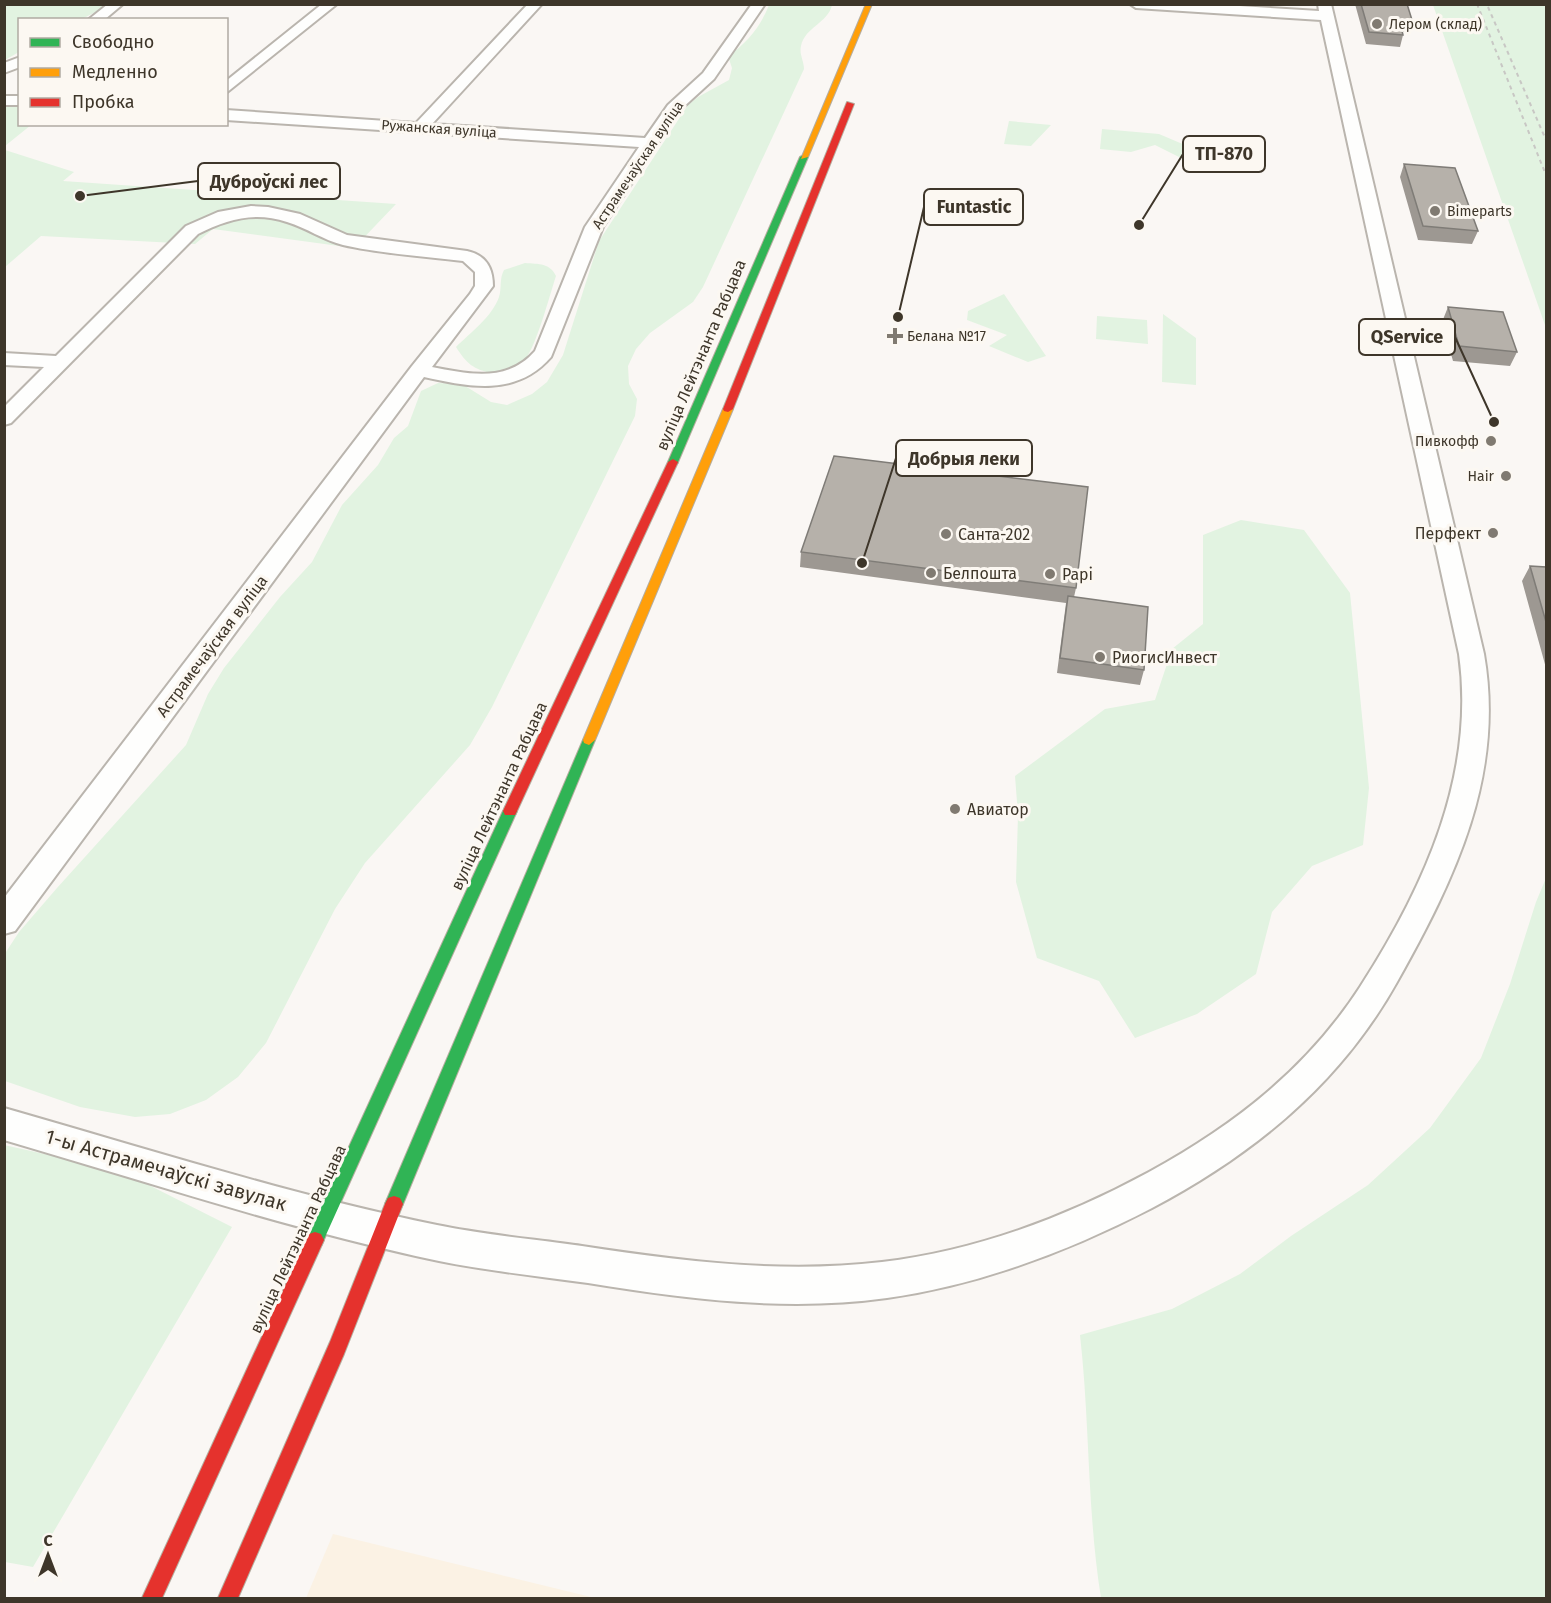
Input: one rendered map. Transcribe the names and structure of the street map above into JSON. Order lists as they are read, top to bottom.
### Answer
{
  "streets": {
    "highway": ["вуліца Лейтэнанта Рабцава"],
    "street": ["Ружанская вуліца", "Астрамечаўская вуліца", "1-ы Астрамечаўскі завулак"]
  },
  "crossings": [
    ["Ружанская вуліца", "Астрамечаўская вуліца"],
    ["вуліца Лейтэнанта Рабцава", "1-ы Астрамечаўскі завулак"]
  ],
  "places": {
    "other": [
      "Лером (склад)",
      "Дуброўскі лес",
      "Bimeparts",
      "ТП-870",
      "Funtastic",
      "QService",
      "Пивкофф",
      "Hair",
      "Перфект",
      "Санта-202",
      "Добрыя леки",
      "Белпошта",
      "Papi",
      "РиогисИнвест",
      "Авиатор"
    ],
    "health": ["Белана №17"]
  },
  "legend": ["Свободно", "Медленно", "Пробка"],
  "north": "top"
}
